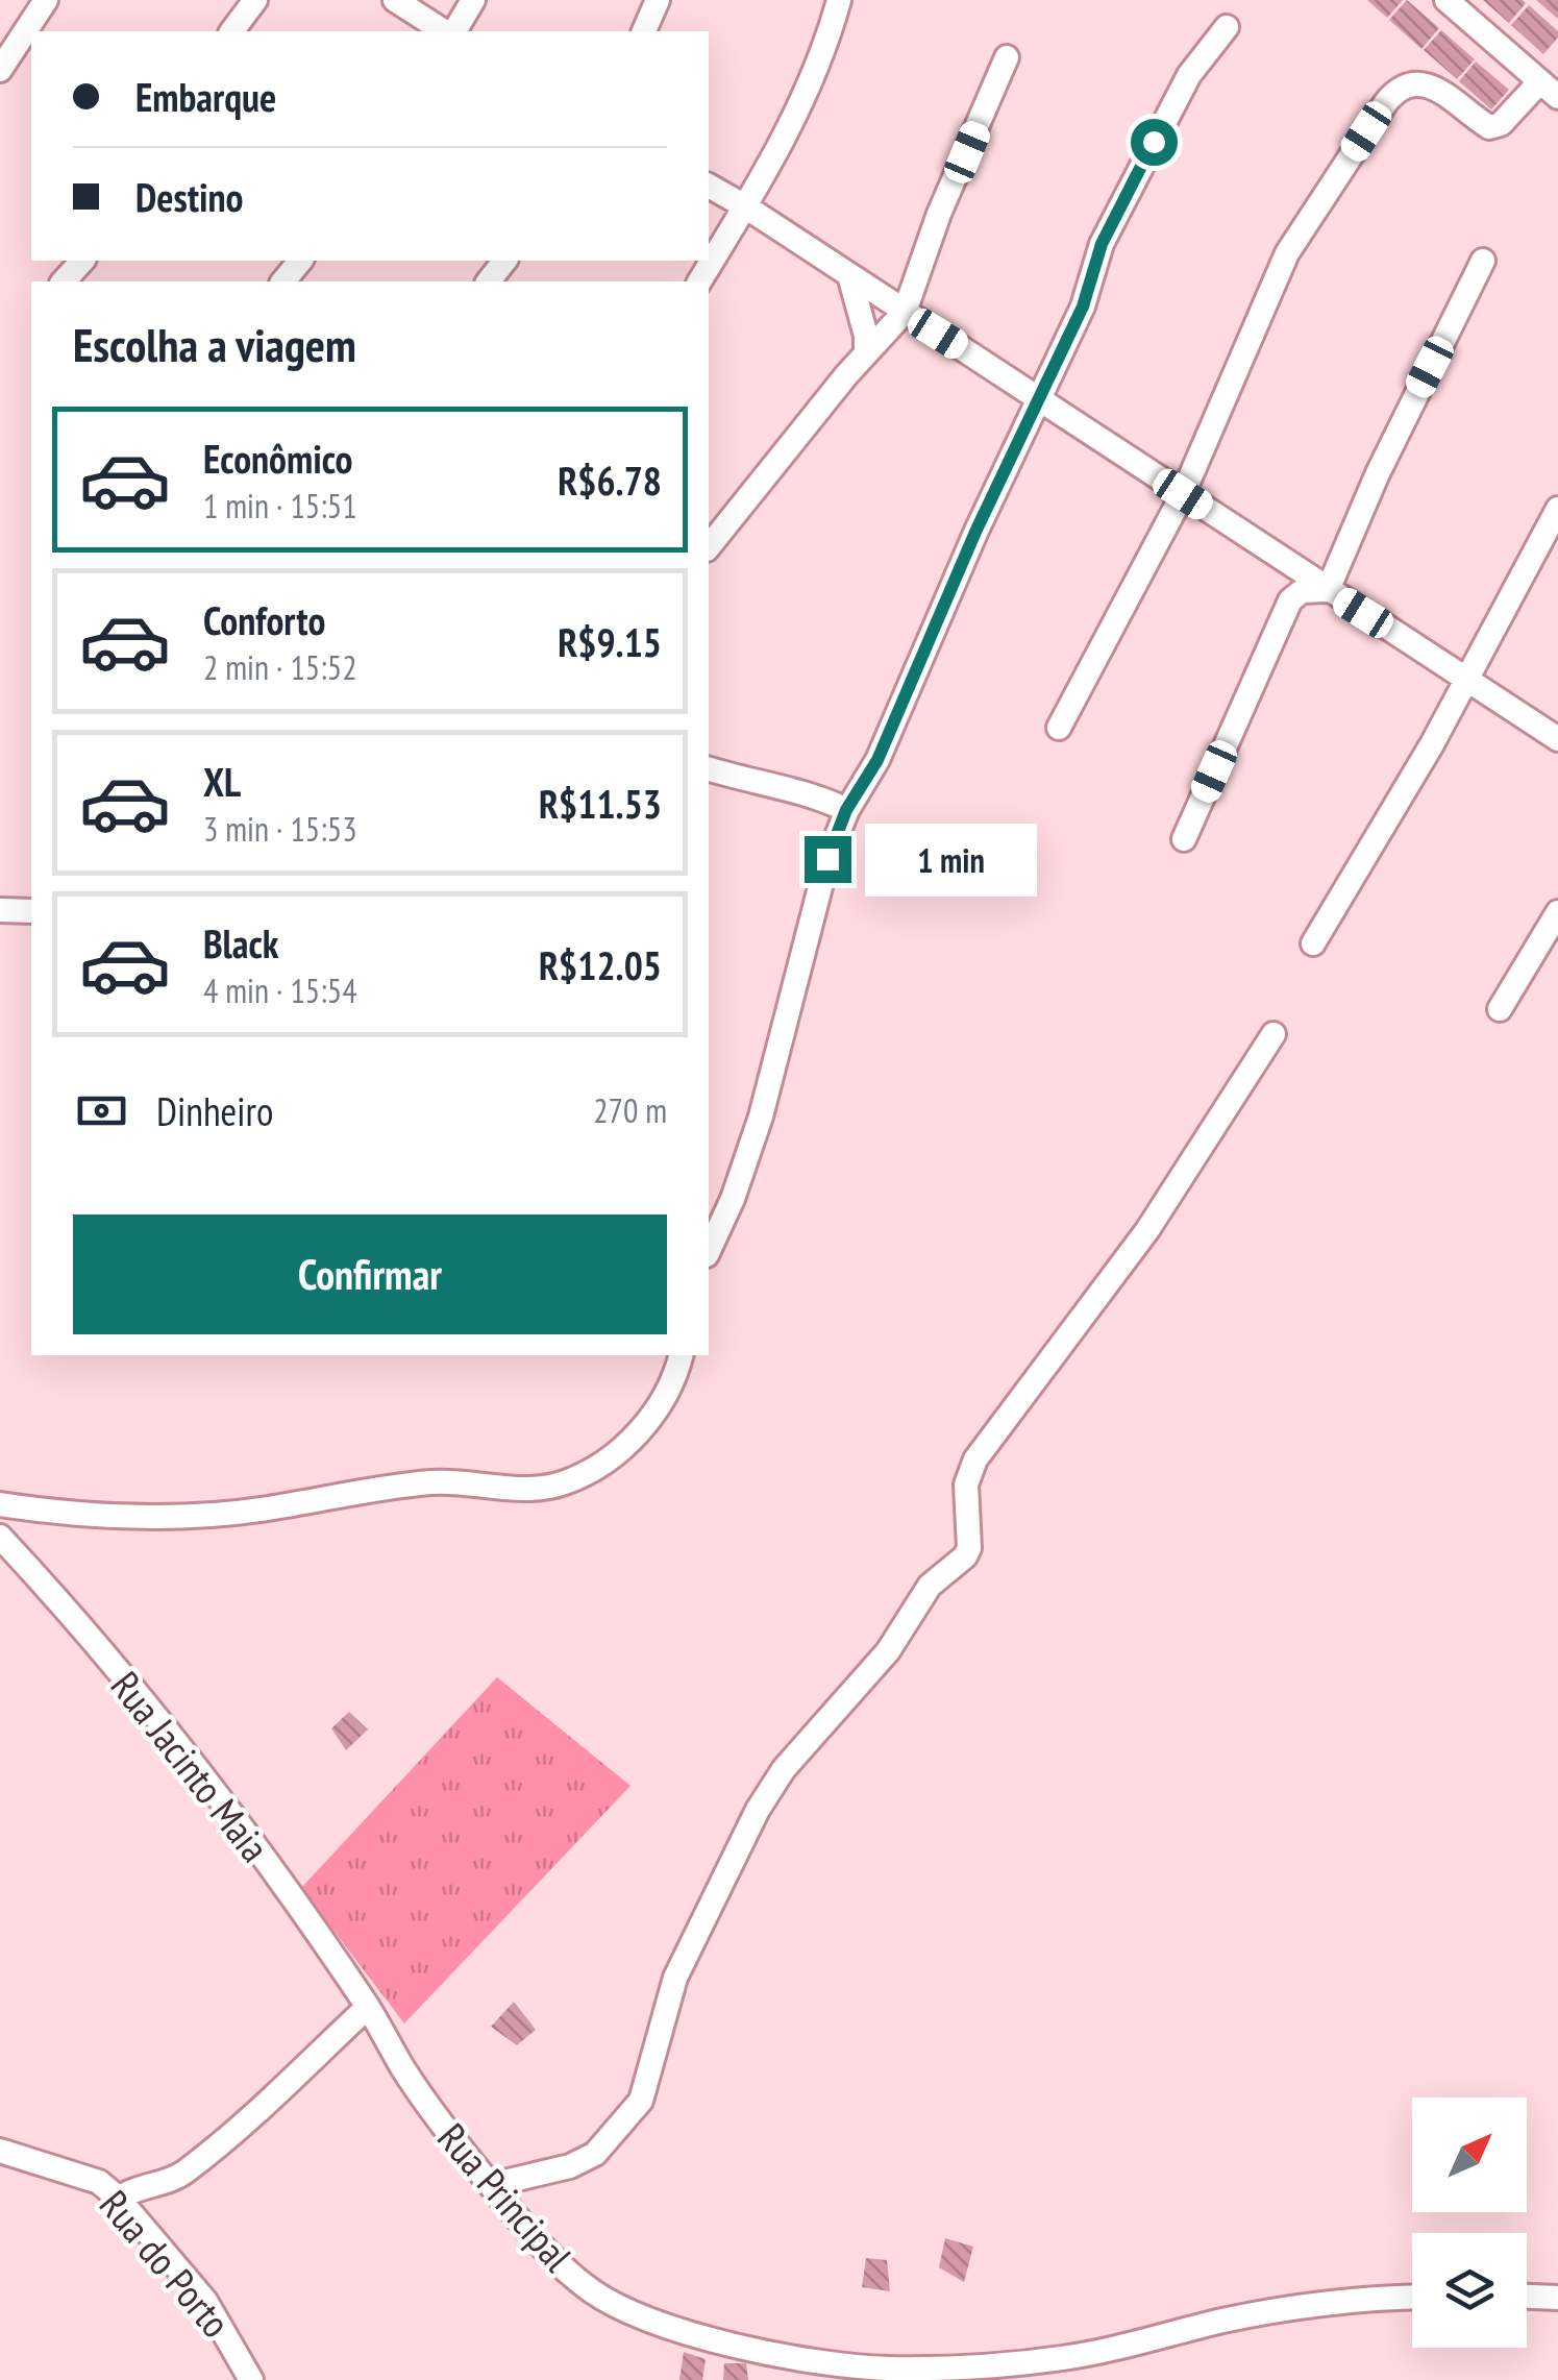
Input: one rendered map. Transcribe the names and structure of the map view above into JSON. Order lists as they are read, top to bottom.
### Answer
{
  "streets": {
    "street": ["Rua Jacinto Maia", "Rua Principal", "Rua do Porto"]
  },
  "crossings": [
    ["Rua Jacinto Maia", "Rua Principal"]
  ],
  "north": "top right",
  "page": {
    "banner": ["Embarque", "Destino"],
    "heading": "Escolha a viagem",
    "list": [
      {
        "name": "Econômico",
        "note": "1 min · 15:51",
        "value": "R$6.78"
      },
      {
        "name": "Conforto",
        "note": "2 min · 15:52",
        "value": "R$9.15"
      },
      {
        "name": "XL",
        "note": "3 min · 15:53",
        "value": "R$11.53"
      },
      {
        "name": "Black",
        "note": "4 min · 15:54",
        "value": "R$12.05"
      }
    ],
    "bubble": "1 min",
    "pay": ["Dinheiro", "270 m"],
    "buttons": "Confirmar"
  }
}
